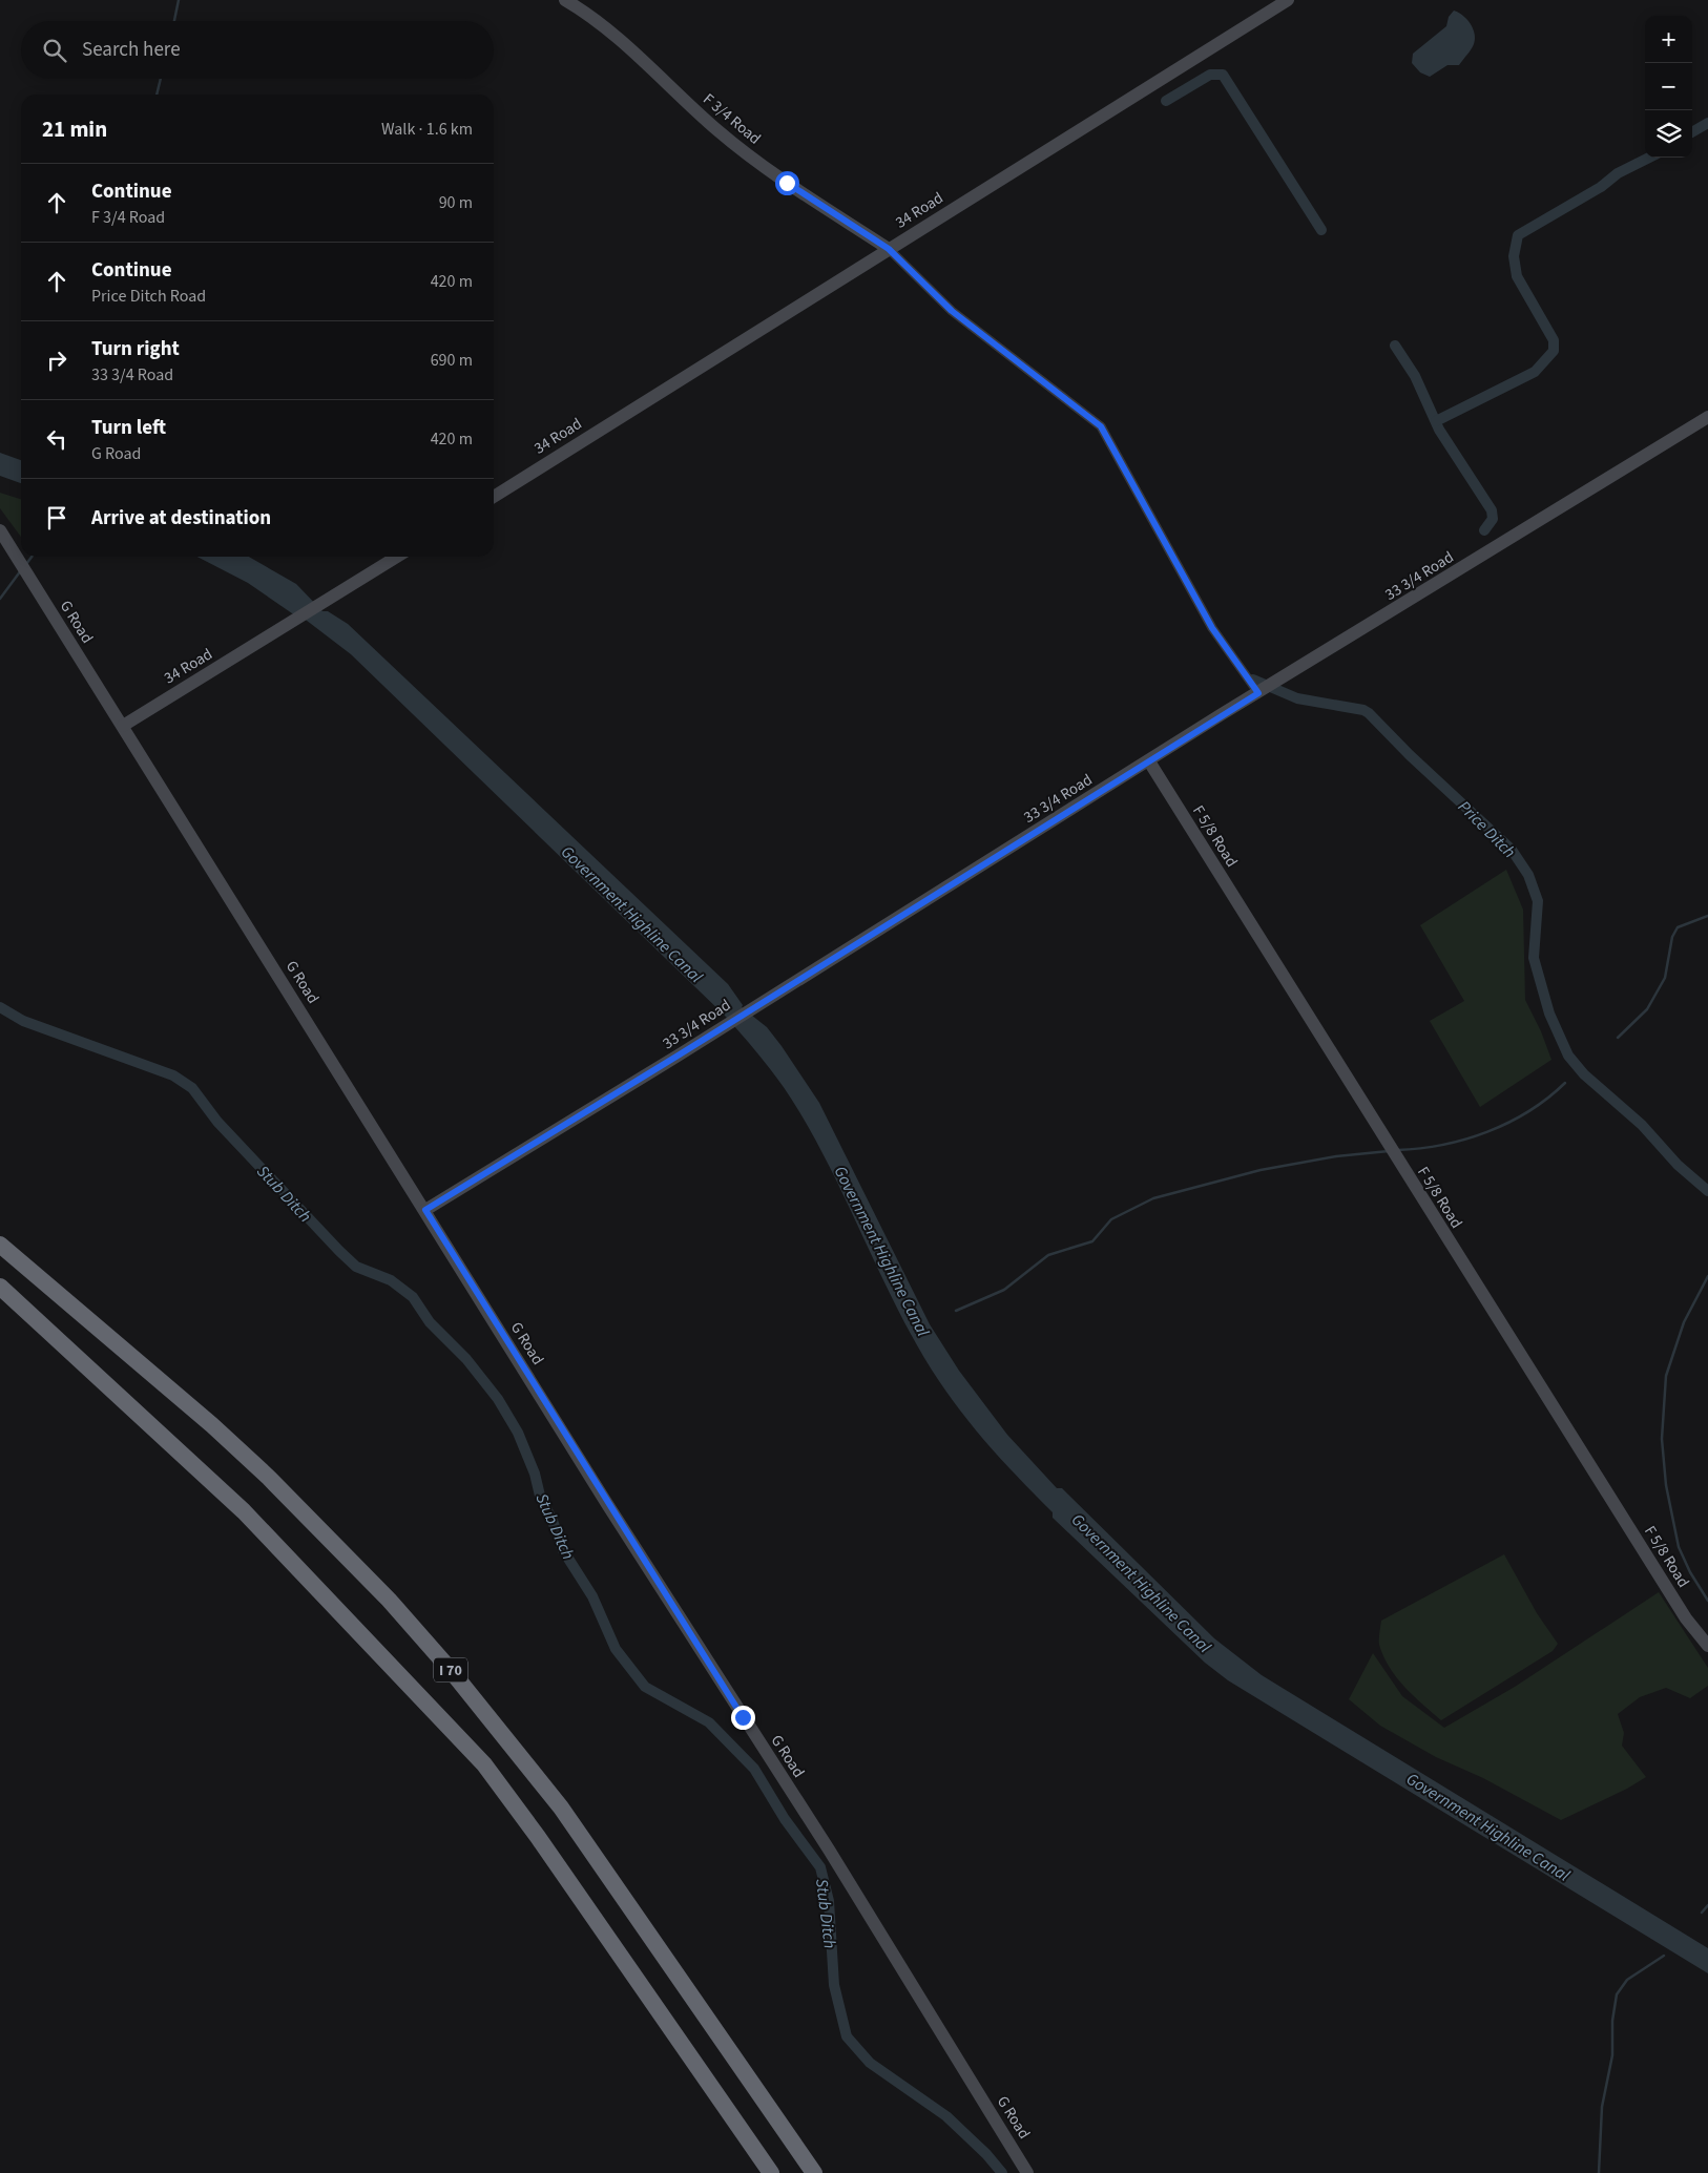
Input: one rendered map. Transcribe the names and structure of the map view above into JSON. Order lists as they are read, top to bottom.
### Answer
{
  "streets": {
    "highway": ["I 70"],
    "street": [
      "F 3/4 Road",
      "34 Road",
      "33 3/4 Road",
      "G Road",
      "F 5/8 Road"
    ]
  },
  "crossings": [
    ["F 3/4 Road", "34 Road"],
    ["34 Road", "G Road"],
    ["33 3/4 Road", "G Road"],
    ["33 3/4 Road", "F 5/8 Road"]
  ],
  "water": ["Price Ditch", "Government Highline Canal", "Stub Ditch"],
  "page": {
    "map_buttons": ["+", "−"],
    "search": "Search here",
    "heading": ["21 min", "Walk · 1.6 km"],
    "list": [
      ["Continue", "F 3/4 Road", "90 m"],
      ["Continue", "Price Ditch Road", "420 m"],
      ["Turn right", "33 3/4 Road", "690 m"],
      ["Turn left", "G Road", "420 m"],
      "Arrive at destination"
    ]
  }
}
